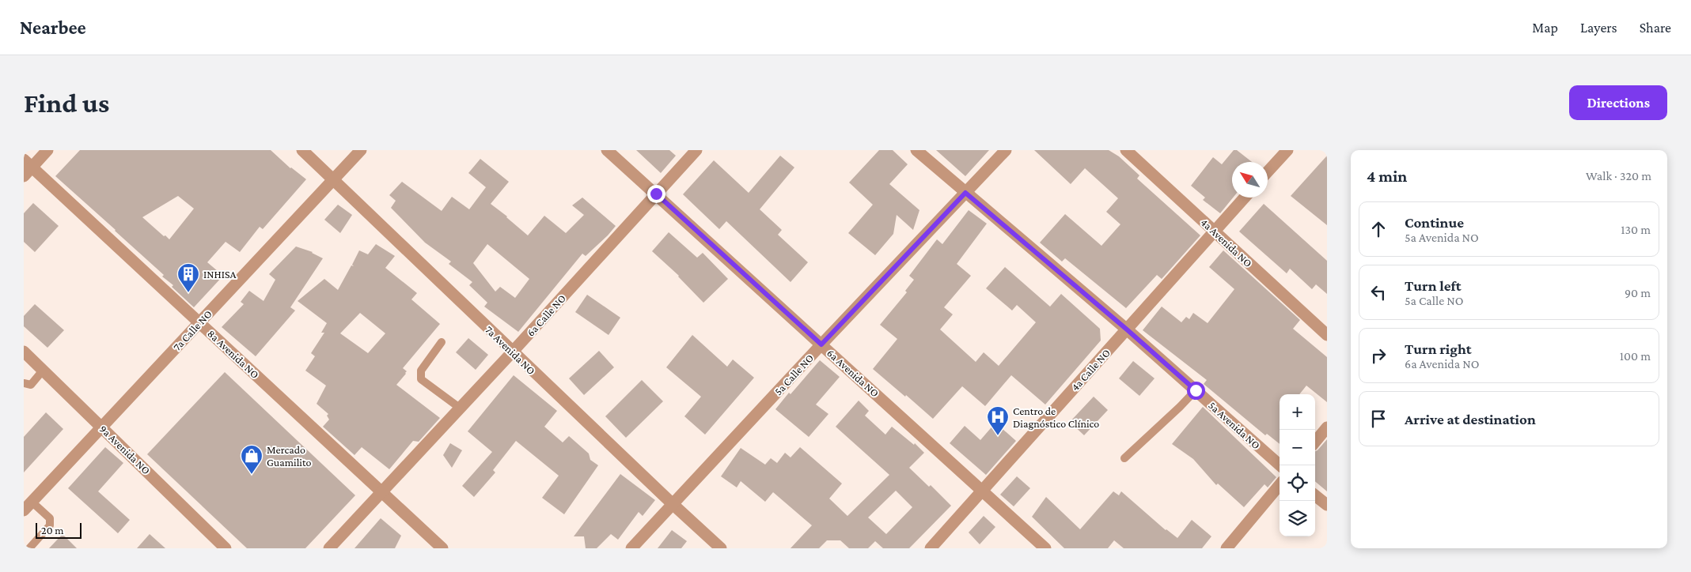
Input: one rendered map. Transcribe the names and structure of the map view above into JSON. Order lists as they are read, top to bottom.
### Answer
{
  "streets": {
    "street": [
      "4a Avenida NO",
      "6a Calle NO",
      "7a Calle NO",
      "7a Avenida NO",
      "8a Avenida NO",
      "4a Calle NO",
      "6a Avenida NO",
      "5a Calle NO",
      "5a Avenida NO",
      "9a Avenida NO"
    ]
  },
  "crossings": [
    ["4a Avenida NO", "4a Calle NO"],
    ["6a Calle NO", "7a Avenida NO"],
    ["6a Calle NO", "8a Avenida NO"],
    ["6a Calle NO", "6a Avenida NO"],
    ["7a Calle NO", "7a Avenida NO"],
    ["7a Calle NO", "8a Avenida NO"],
    ["7a Calle NO", "9a Avenida NO"],
    ["7a Avenida NO", "5a Calle NO"],
    ["4a Calle NO", "6a Avenida NO"],
    ["4a Calle NO", "5a Avenida NO"],
    ["6a Avenida NO", "5a Calle NO"],
    ["5a Calle NO", "5a Avenida NO"]
  ],
  "places": {
    "building": ["INHISA"],
    "hospital": ["Centro de Diagnóstico Clínico"],
    "shop": ["Mercado Guamilito"]
  },
  "scale_bar": "20 m",
  "north": "top left",
  "page": {
    "header": "Nearbee",
    "nav": ["Map", "Layers", "Share"],
    "buttons": "Directions",
    "title": "Find us",
    "heading": ["4 min", "Walk · 320 m"],
    "list": [
      ["Continue", "5a Avenida NO", "130 m"],
      ["Turn left", "5a Calle NO", "90 m"],
      ["Turn right", "6a Avenida NO", "100 m"],
      "Arrive at destination"
    ],
    "map_buttons": ["+", "−"],
    "scale": "20 m"
  }
}
